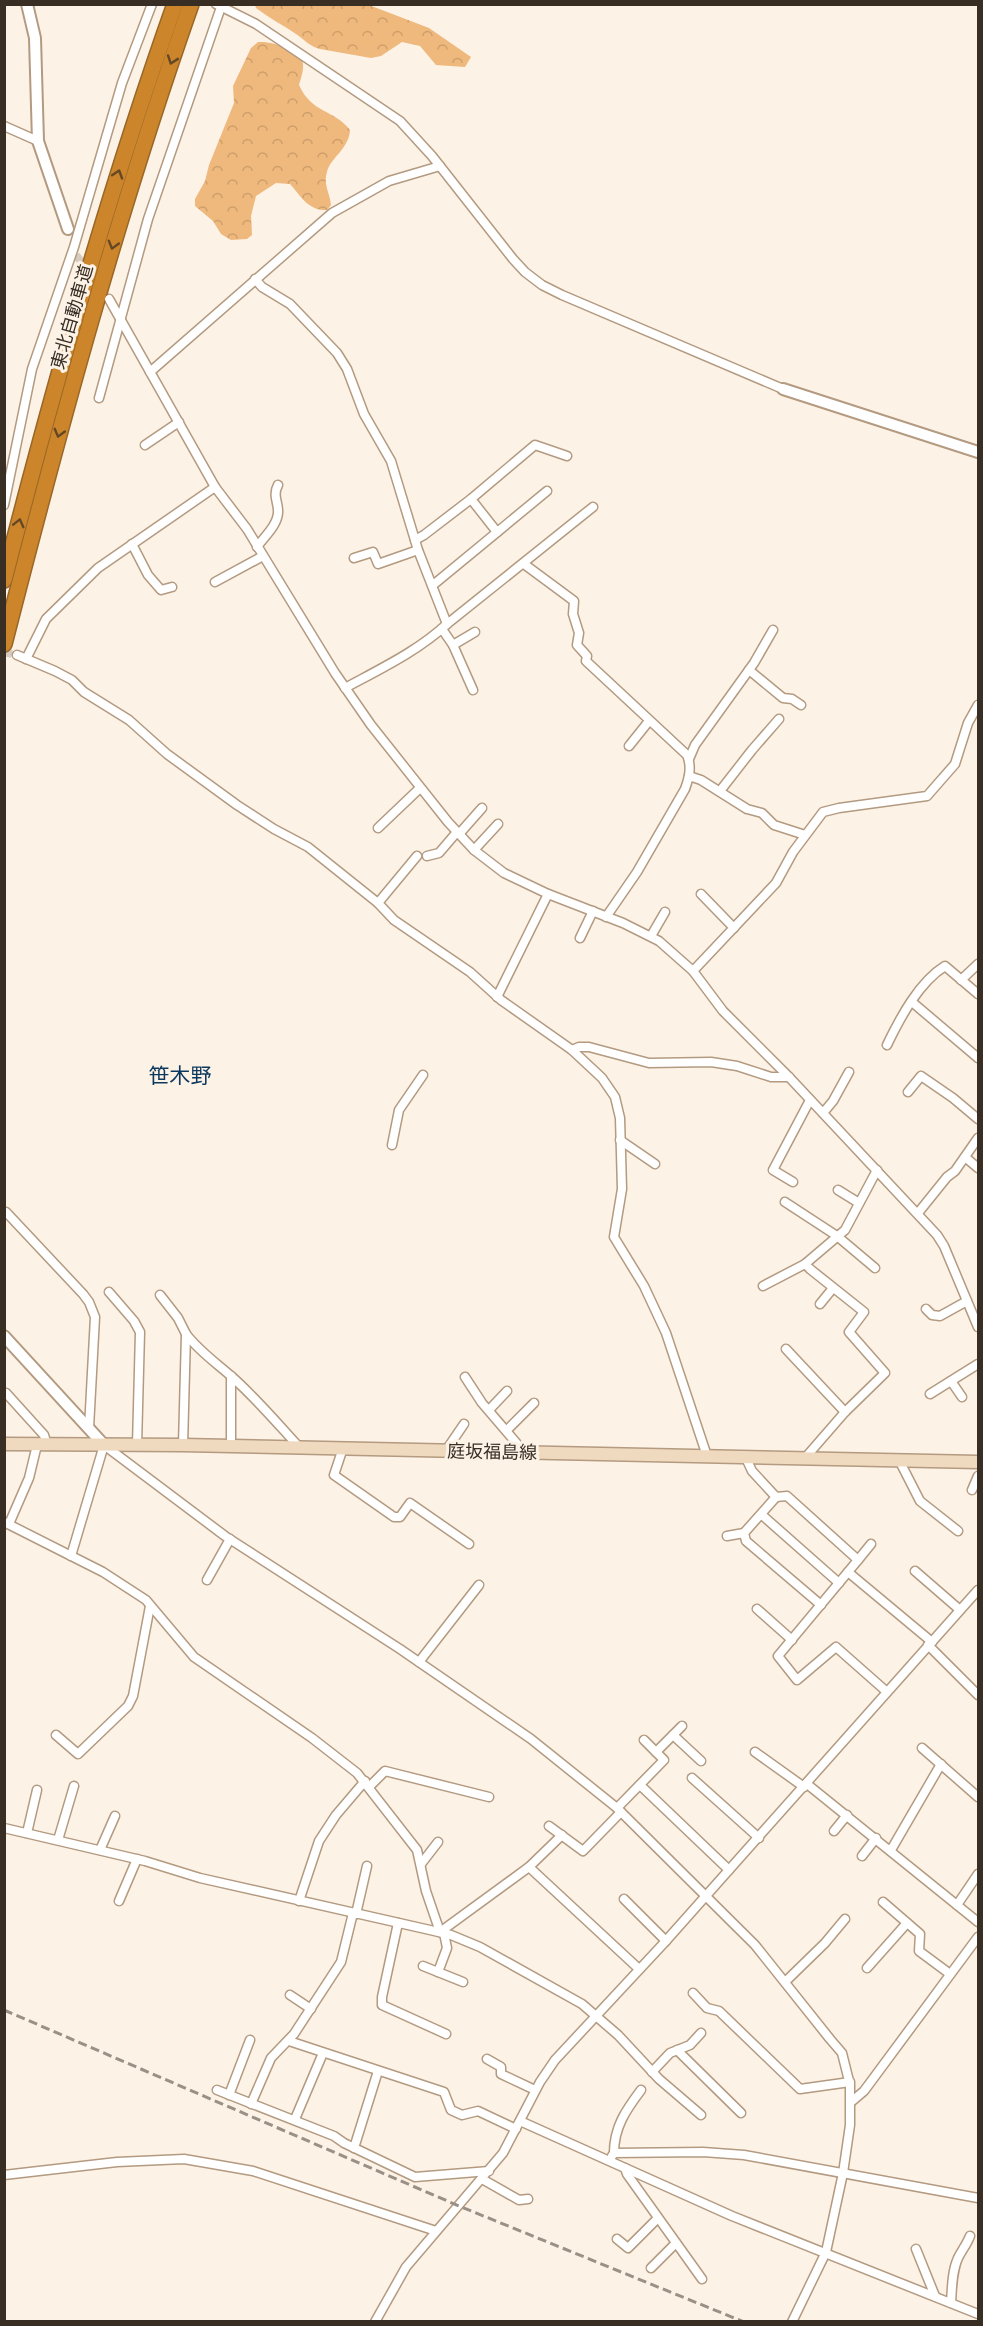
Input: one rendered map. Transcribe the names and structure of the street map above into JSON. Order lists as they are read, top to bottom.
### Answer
{
  "streets": {
    "highway": ["東北自動車道"],
    "main road": ["庭坂福島線"]
  },
  "districts": ["笹木野"]
}
